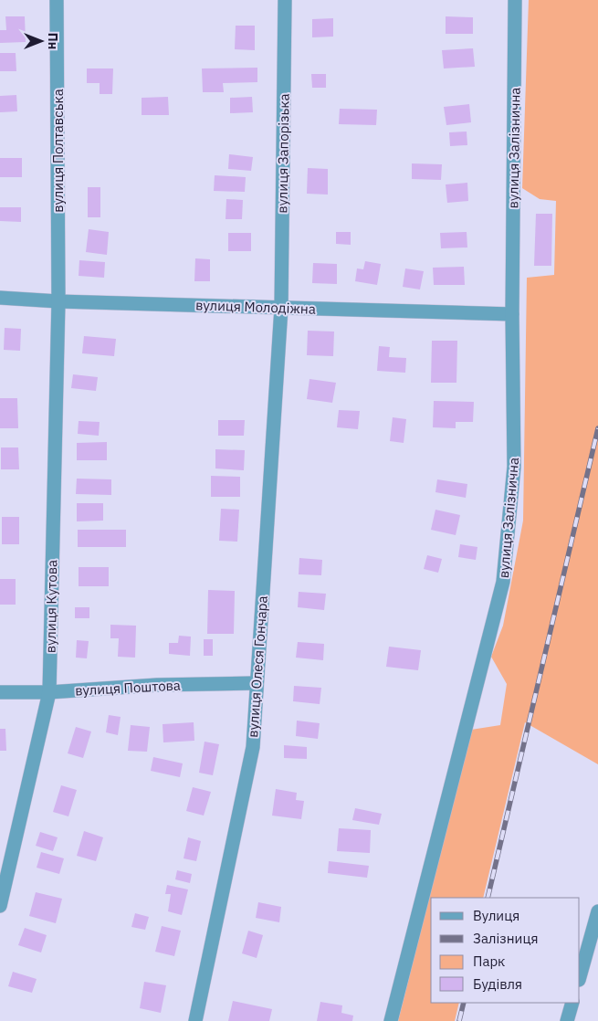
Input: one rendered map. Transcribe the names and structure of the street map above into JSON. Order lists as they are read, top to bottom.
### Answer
{
  "streets": {
    "street": [
      "вулиця Залізнична",
      "вулиця Полтавська",
      "вулиця Запорізька",
      "вулиця Молодіжна",
      "вулиця Кутова",
      "вулиця Олеся Гончара",
      "вулиця Поштова"
    ]
  },
  "crossings": [
    ["вулиця Залізнична", "вулиця Молодіжна"],
    ["вулиця Полтавська", "вулиця Молодіжна"],
    ["вулиця Полтавська", "вулиця Кутова"],
    ["вулиця Запорізька", "вулиця Молодіжна"],
    ["вулиця Запорізька", "вулиця Олеся Гончара"],
    ["вулиця Молодіжна", "вулиця Кутова"],
    ["вулиця Молодіжна", "вулиця Олеся Гончара"],
    ["вулиця Кутова", "вулиця Поштова"],
    ["вулиця Олеся Гончара", "вулиця Поштова"]
  ],
  "legend": [
    "Вулиця",
    "Залізниця",
    "Парк",
    "Будівля"
  ],
  "north": "right"
}
